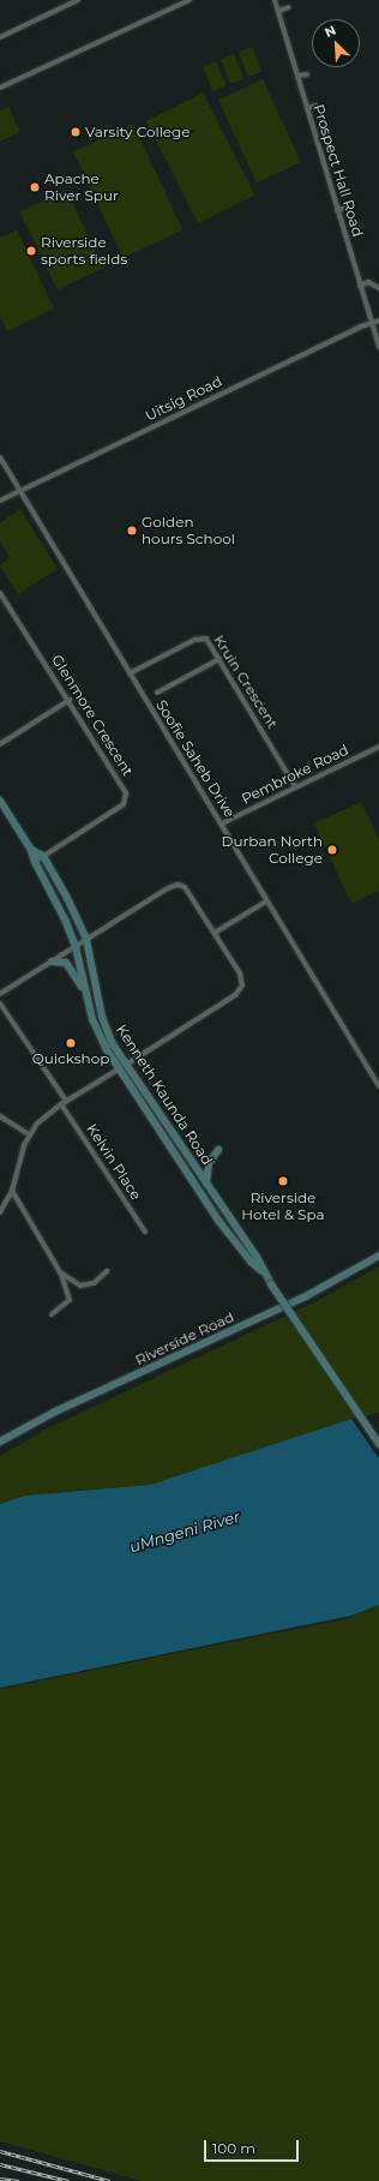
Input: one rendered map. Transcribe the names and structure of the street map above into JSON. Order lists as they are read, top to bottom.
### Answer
{
  "streets": {
    "main road": ["Kenneth Kaunda Road", "Riverside Road"],
    "street": [
      "Prospect Hall Road",
      "Uitsig Road",
      "Kruin Crescent",
      "Glenmore Crescent",
      "Soofie Saheb Drive",
      "Pembroke Road",
      "Kelvin Place"
    ]
  },
  "crossings": [
    ["Prospect Hall Road", "Uitsig Road"],
    ["Uitsig Road", "Soofie Saheb Drive"],
    ["Kruin Crescent", "Soofie Saheb Drive"],
    ["Kruin Crescent", "Pembroke Road"],
    ["Glenmore Crescent", "Kenneth Kaunda Road"],
    ["Soofie Saheb Drive", "Pembroke Road"]
  ],
  "water": ["uMngeni River"],
  "places": [
    "Varsity College",
    "Apache River Spur",
    "Riverside sports fields",
    "Golden hours School",
    "Durban North College",
    "Quickshop",
    "Riverside Hotel & Spa"
  ],
  "scale_bar": "100 m",
  "north": "top left"
}
